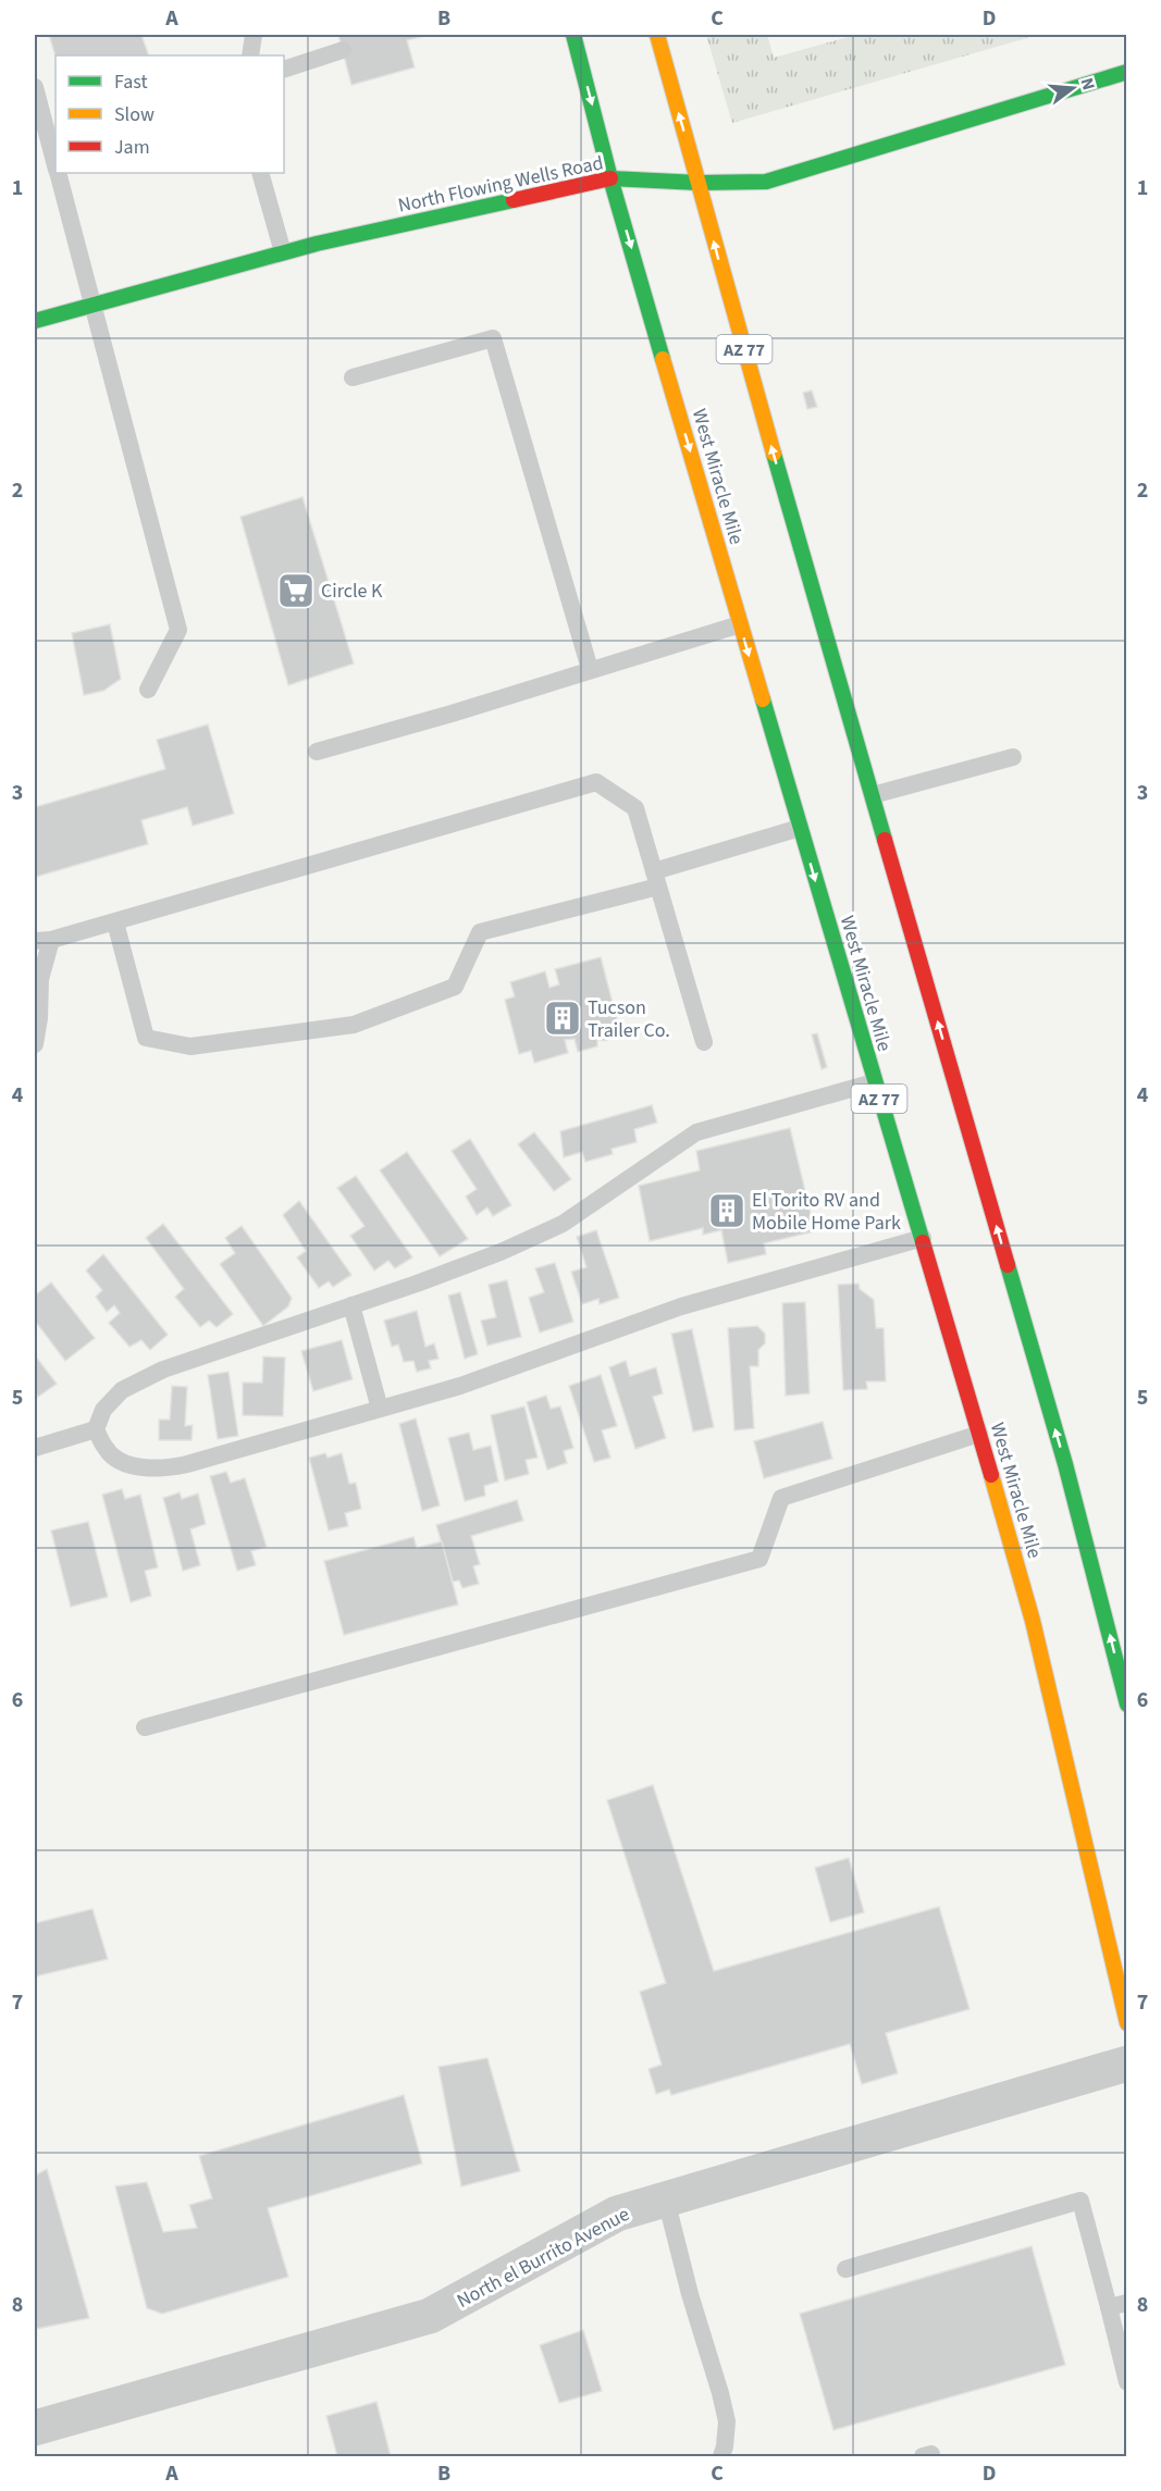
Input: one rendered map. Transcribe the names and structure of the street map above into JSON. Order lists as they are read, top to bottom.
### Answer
{
  "streets": {
    "main road": ["North Flowing Wells Road", "AZ 77", "West Miracle Mile"],
    "street": ["North el Burrito Avenue"]
  },
  "crossings": [
    ["North Flowing Wells Road", "AZ 77"],
    ["North Flowing Wells Road", "West Miracle Mile"]
  ],
  "places": {
    "supermarket": ["Circle K"],
    "building": ["Tucson Trailer Co.", "El Torito RV and Mobile Home Park"]
  },
  "legend": ["Fast", "Slow", "Jam"],
  "north": "right",
  "grid": {
    "columns": [
      "A",
      "B",
      "C",
      "D"
    ],
    "rows": [
      "1",
      "2",
      "3",
      "4",
      "5",
      "6",
      "7",
      "8"
    ]
  }
}
